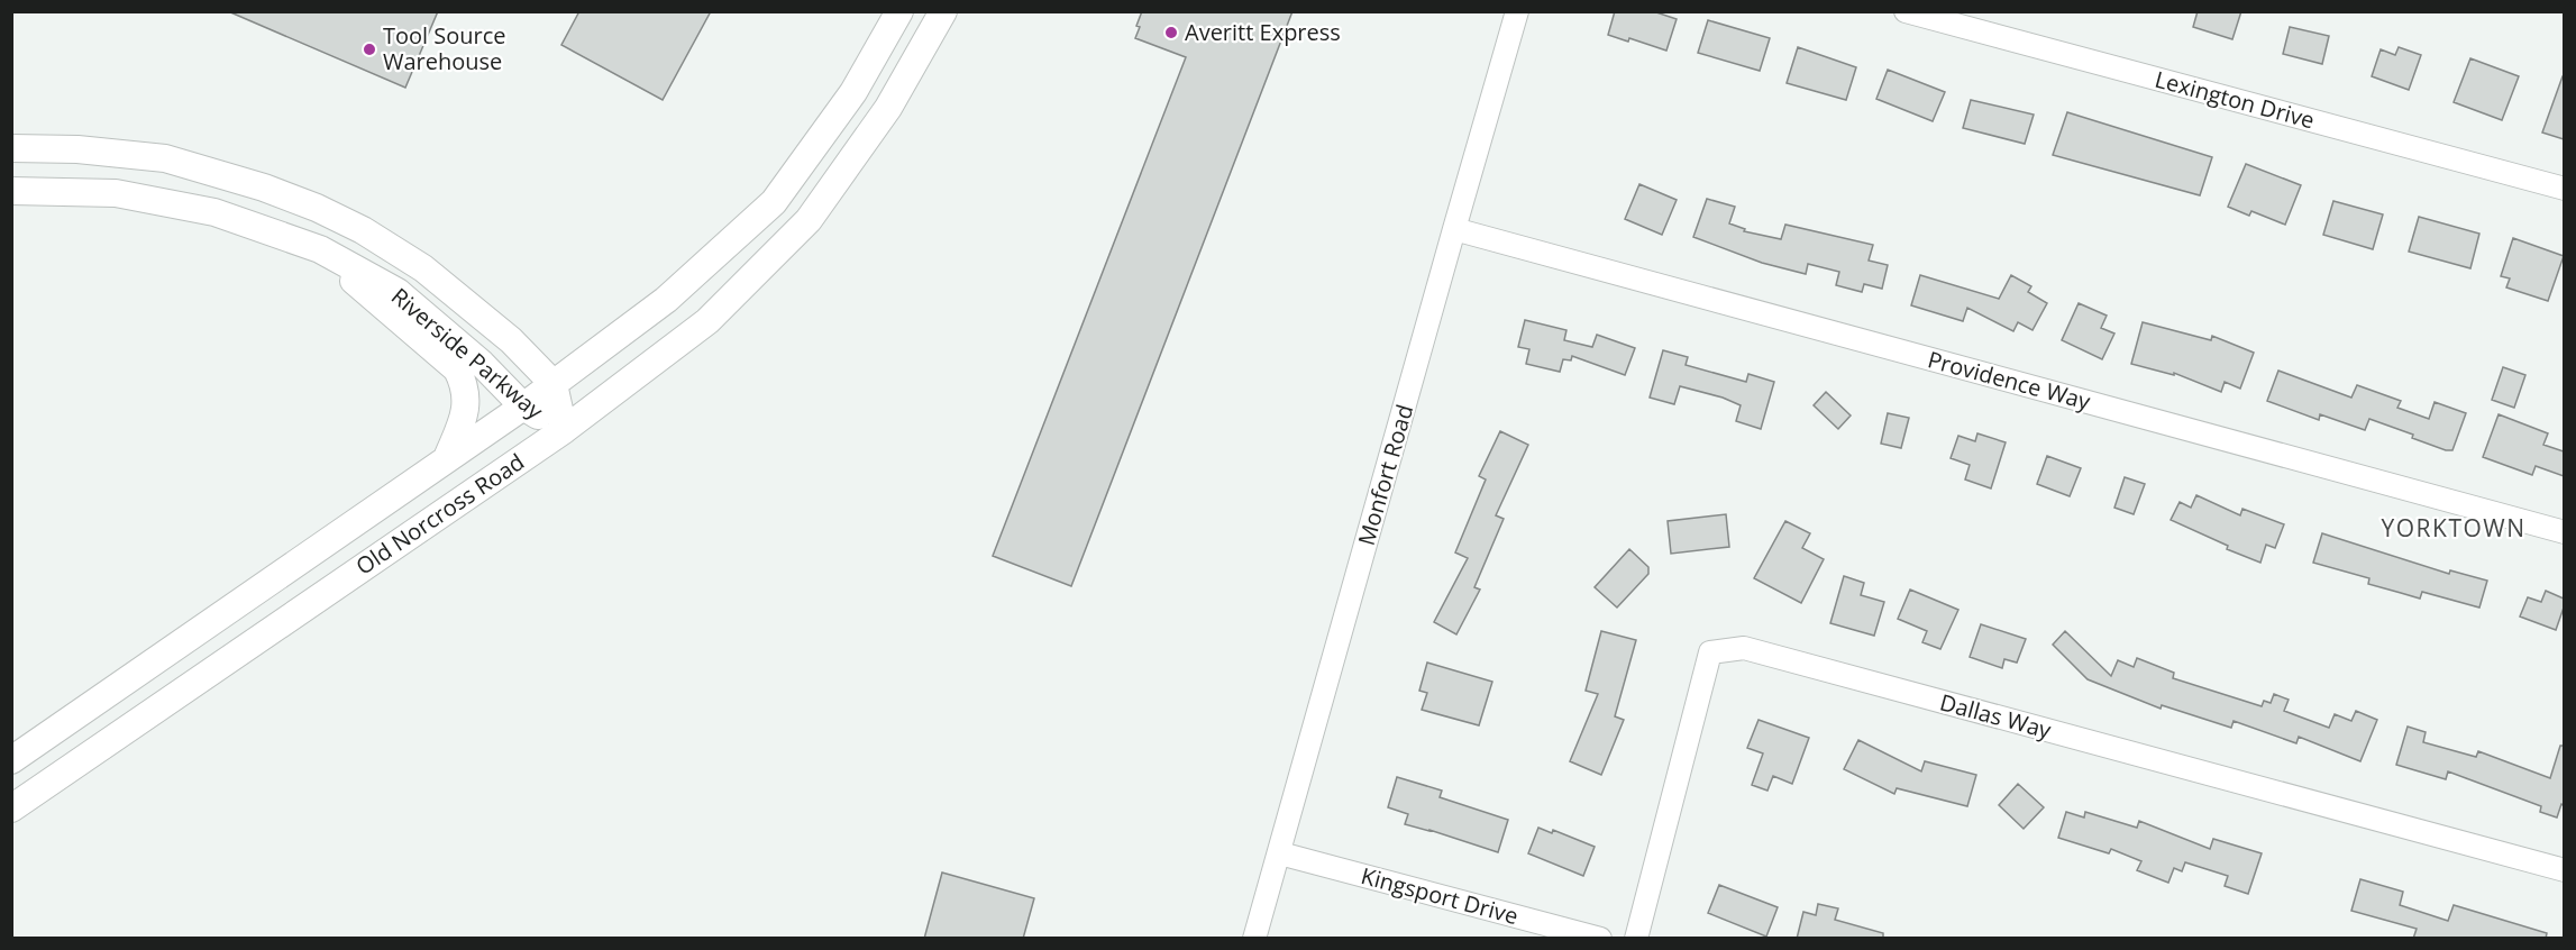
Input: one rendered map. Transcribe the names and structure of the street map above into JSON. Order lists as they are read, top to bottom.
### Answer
{
  "streets": {
    "main road": ["Riverside Parkway", "Old Norcross Road"],
    "street": [
      "Lexington Drive",
      "Providence Way",
      "Monfort Road",
      "Dallas Way",
      "Kingsport Drive"
    ]
  },
  "crossings": [
    ["Riverside Parkway", "Old Norcross Road"],
    ["Providence Way", "Monfort Road"],
    ["Monfort Road", "Kingsport Drive"]
  ],
  "districts": ["YORKTOWN"],
  "places": ["Averitt Express", "Tool Source Warehouse"]
}
